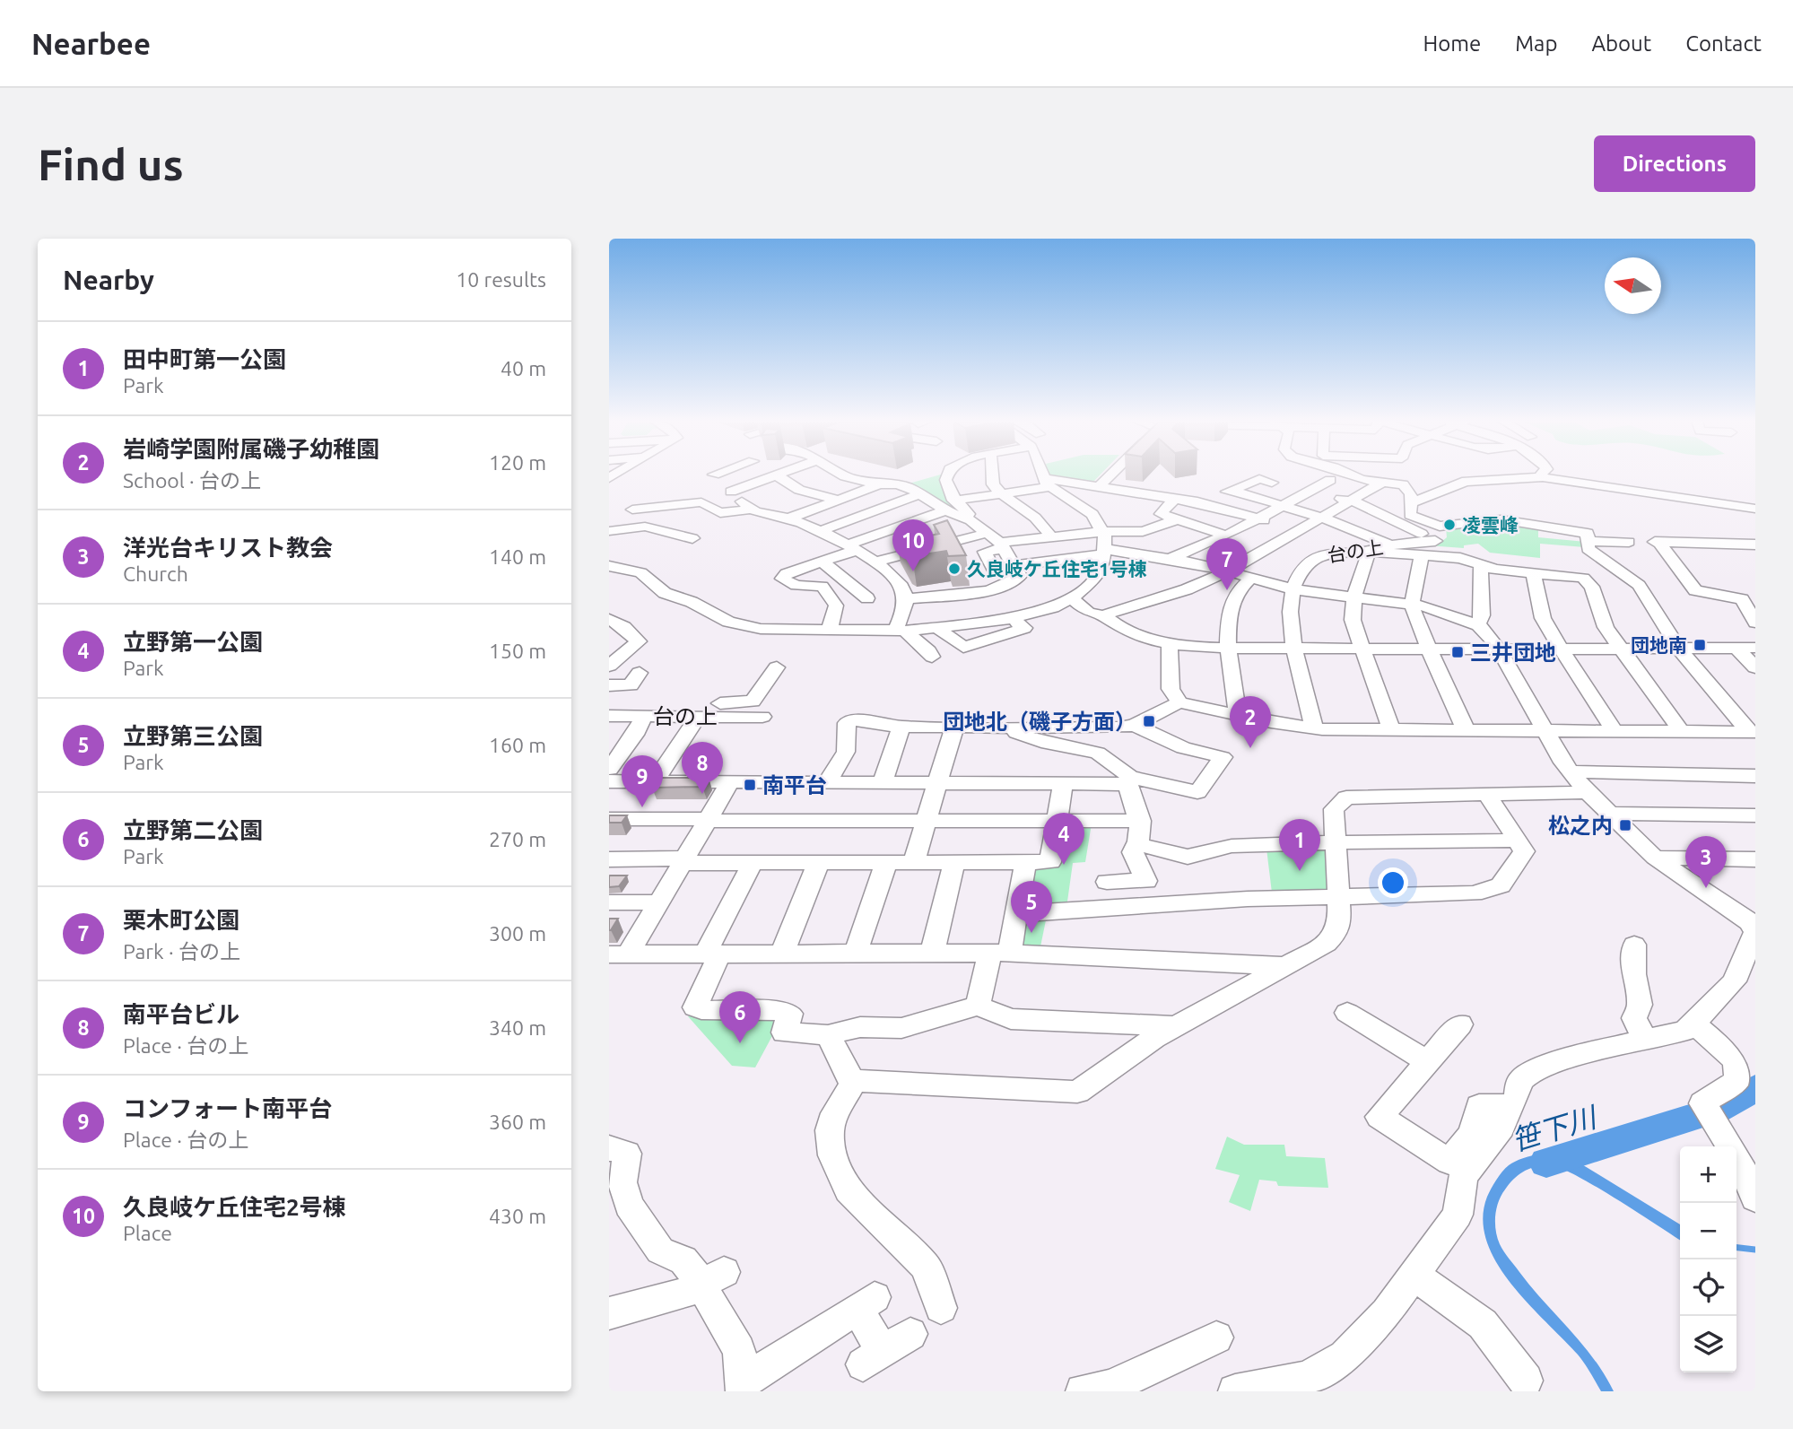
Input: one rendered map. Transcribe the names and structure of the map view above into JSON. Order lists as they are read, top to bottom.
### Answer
{
  "streets": {
    "street": ["台の上"]
  },
  "water": ["笹下川"],
  "places": {
    "other": ["凌雲峰", "久良岐ケ丘住宅1号棟"],
    "transit": [
      "団地南",
      "三井団地",
      "団地北（磯子方面）",
      "南平台",
      "松之内"
    ]
  },
  "north": "left",
  "page": {
    "header": "Nearbee",
    "nav": [
      "Home",
      "Map",
      "About",
      "Contact"
    ],
    "buttons": "Directions",
    "title": "Find us",
    "heading": ["Nearby", "10 results"],
    "list": [
      {
        "mark": "1",
        "name": "田中町第一公園",
        "note": "Park",
        "value": "40 m"
      },
      {
        "mark": "2",
        "name": "岩崎学園附属磯子幼稚園",
        "note": "School · 台の上",
        "value": "120 m"
      },
      {
        "mark": "3",
        "name": "洋光台キリスト教会",
        "note": "Church",
        "value": "140 m"
      },
      {
        "mark": "4",
        "name": "立野第一公園",
        "note": "Park",
        "value": "150 m"
      },
      {
        "mark": "5",
        "name": "立野第三公園",
        "note": "Park",
        "value": "160 m"
      },
      {
        "mark": "6",
        "name": "立野第二公園",
        "note": "Park",
        "value": "270 m"
      },
      {
        "mark": "7",
        "name": "栗木町公園",
        "note": "Park · 台の上",
        "value": "300 m"
      },
      {
        "mark": "8",
        "name": "南平台ビル",
        "note": "Place · 台の上",
        "value": "340 m"
      },
      {
        "mark": "9",
        "name": "コンフォート南平台",
        "note": "Place · 台の上",
        "value": "360 m"
      },
      {
        "mark": "10",
        "name": "久良岐ケ丘住宅2号棟",
        "note": "Place",
        "value": "430 m"
      }
    ],
    "pins": [
      "10",
      "7",
      "2",
      "8",
      "9",
      "4",
      "1",
      "3",
      "5",
      "6"
    ],
    "map_buttons": ["+", "−"]
  }
}
